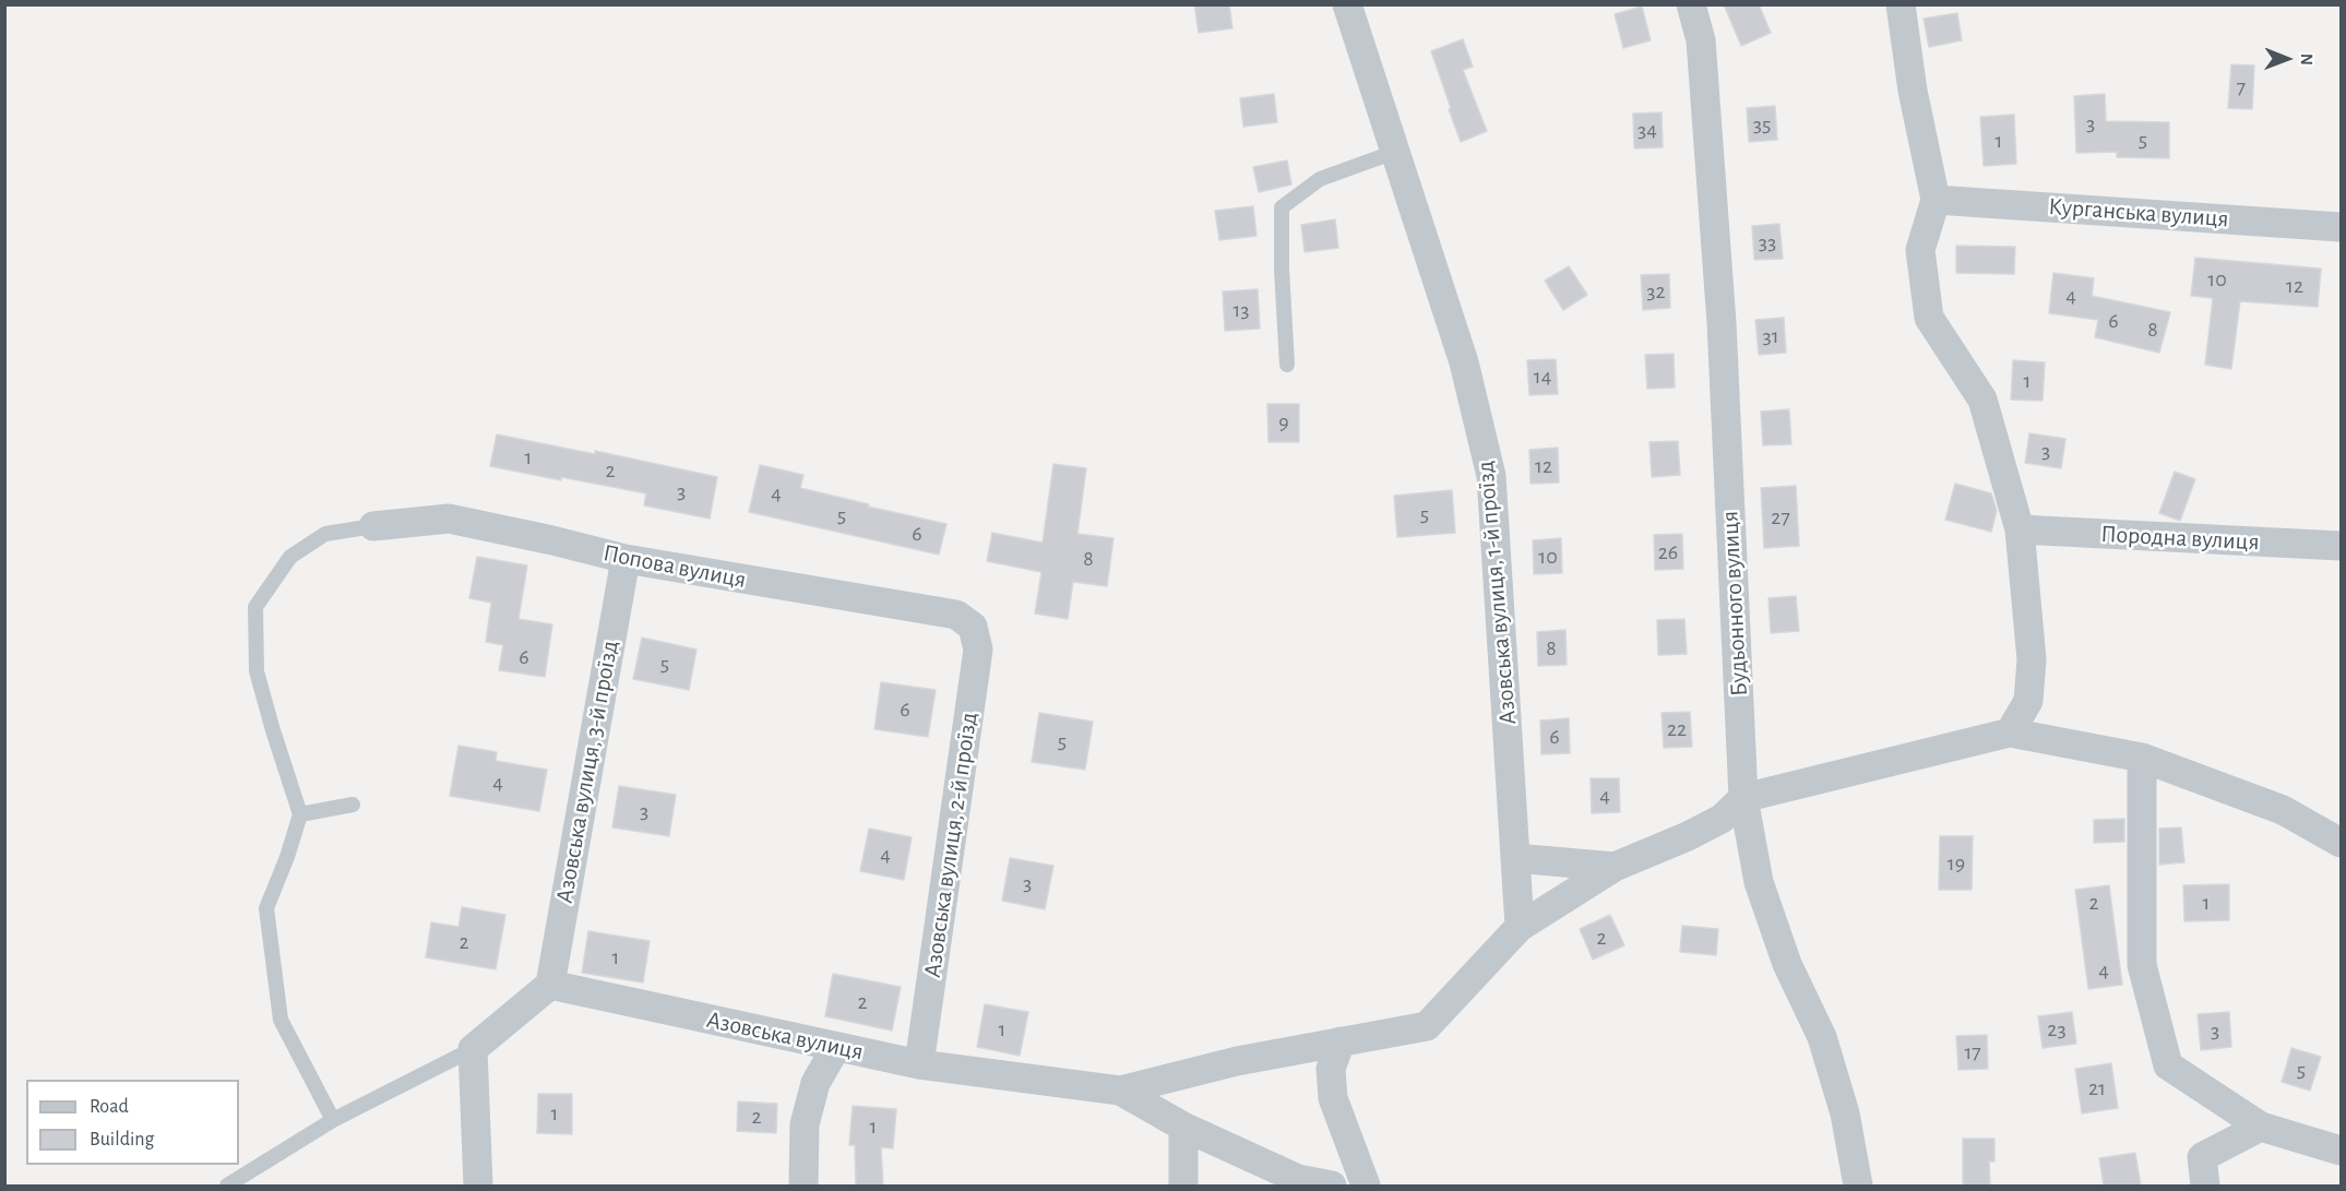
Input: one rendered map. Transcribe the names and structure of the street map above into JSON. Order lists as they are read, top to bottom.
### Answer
{
  "streets": {
    "street": [
      "Курганська вулиця",
      "Породна вулиця",
      "Попова вулиця",
      "Азовська вулиця, 1-й проїзд",
      "Будьонного вулиця",
      "Азовська вулиця, 3-й проїзд",
      "Азовська вулиця, 2-й проїзд",
      "Азовська вулиця"
    ]
  },
  "crossings": [
    ["Попова вулиця", "Азовська вулиця, 3-й проїзд"],
    ["Попова вулиця", "Азовська вулиця, 2-й проїзд"],
    ["Азовська вулиця, 3-й проїзд", "Азовська вулиця"],
    ["Азовська вулиця, 2-й проїзд", "Азовська вулиця"]
  ],
  "house_numbers": [
    "7",
    "3",
    "35",
    "34",
    "5",
    "1",
    "33",
    "10",
    "12",
    "32",
    "4",
    "13",
    "6",
    "8",
    "31",
    "14",
    "1",
    "9",
    "3",
    "1",
    "12",
    "2",
    "3",
    "4",
    "5",
    "5",
    "27",
    "6",
    "26",
    "10",
    "8",
    "8",
    "6",
    "5",
    "6",
    "22",
    "6",
    "5",
    "4",
    "4",
    "3",
    "4",
    "19",
    "3",
    "2",
    "1",
    "2",
    "2",
    "1",
    "4",
    "2",
    "1",
    "23",
    "3",
    "17",
    "5",
    "21",
    "1",
    "2",
    "1"
  ],
  "legend": ["Road", "Building"],
  "north": "right"
}
